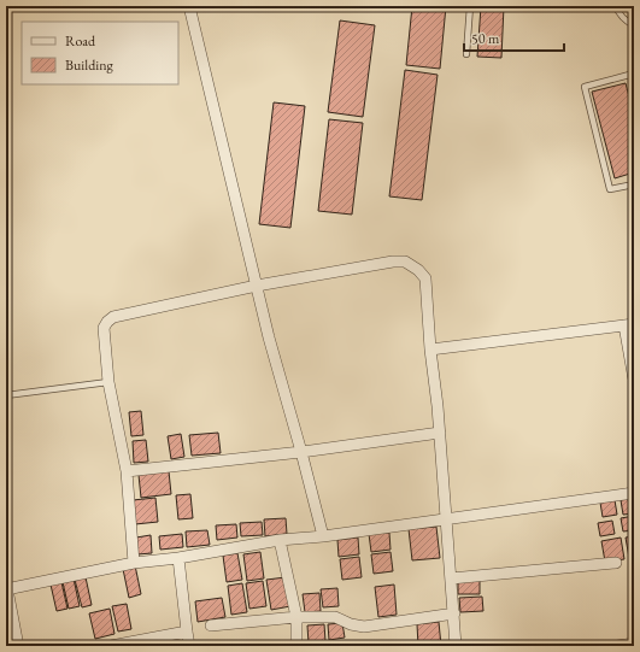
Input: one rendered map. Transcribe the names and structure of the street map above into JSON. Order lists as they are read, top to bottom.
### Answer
{
  "legend": ["Road", "Building"],
  "scale_bar": "50 m"
}
